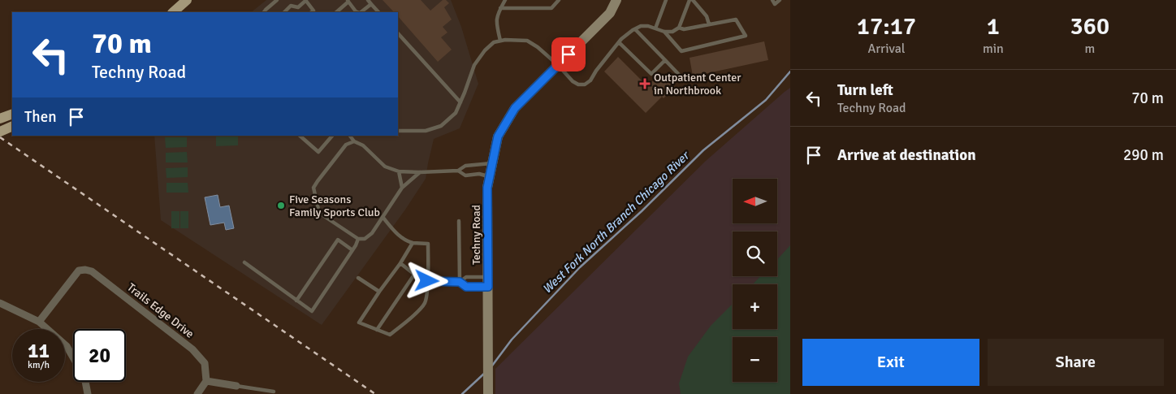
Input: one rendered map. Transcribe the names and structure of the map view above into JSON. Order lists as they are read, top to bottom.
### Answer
{
  "streets": {
    "main road": ["Techny Road"],
    "street": ["Trails Edge Drive"]
  },
  "water": ["West Fork North Branch Chicago River"],
  "places": {
    "health": ["Outpatient Center in Northbrook"],
    "other": ["Five Seasons Family Sports Club"]
  },
  "north": "left",
  "page": {
    "eta": [
      "17:17",
      "Arrival",
      "1",
      "min",
      "360",
      "m"
    ],
    "turn": ["70 m", "Techny Road"],
    "list": [
      {
        "name": "Turn left",
        "note": "Techny Road",
        "value": "70 m"
      },
      {
        "name": "Arrive at destination",
        "value": "290 m"
      }
    ],
    "then": "Then",
    "map_buttons": ["+", "−"],
    "speed": "11 km/h",
    "limit": "20",
    "buttons": ["Exit", "Share"]
  }
}
